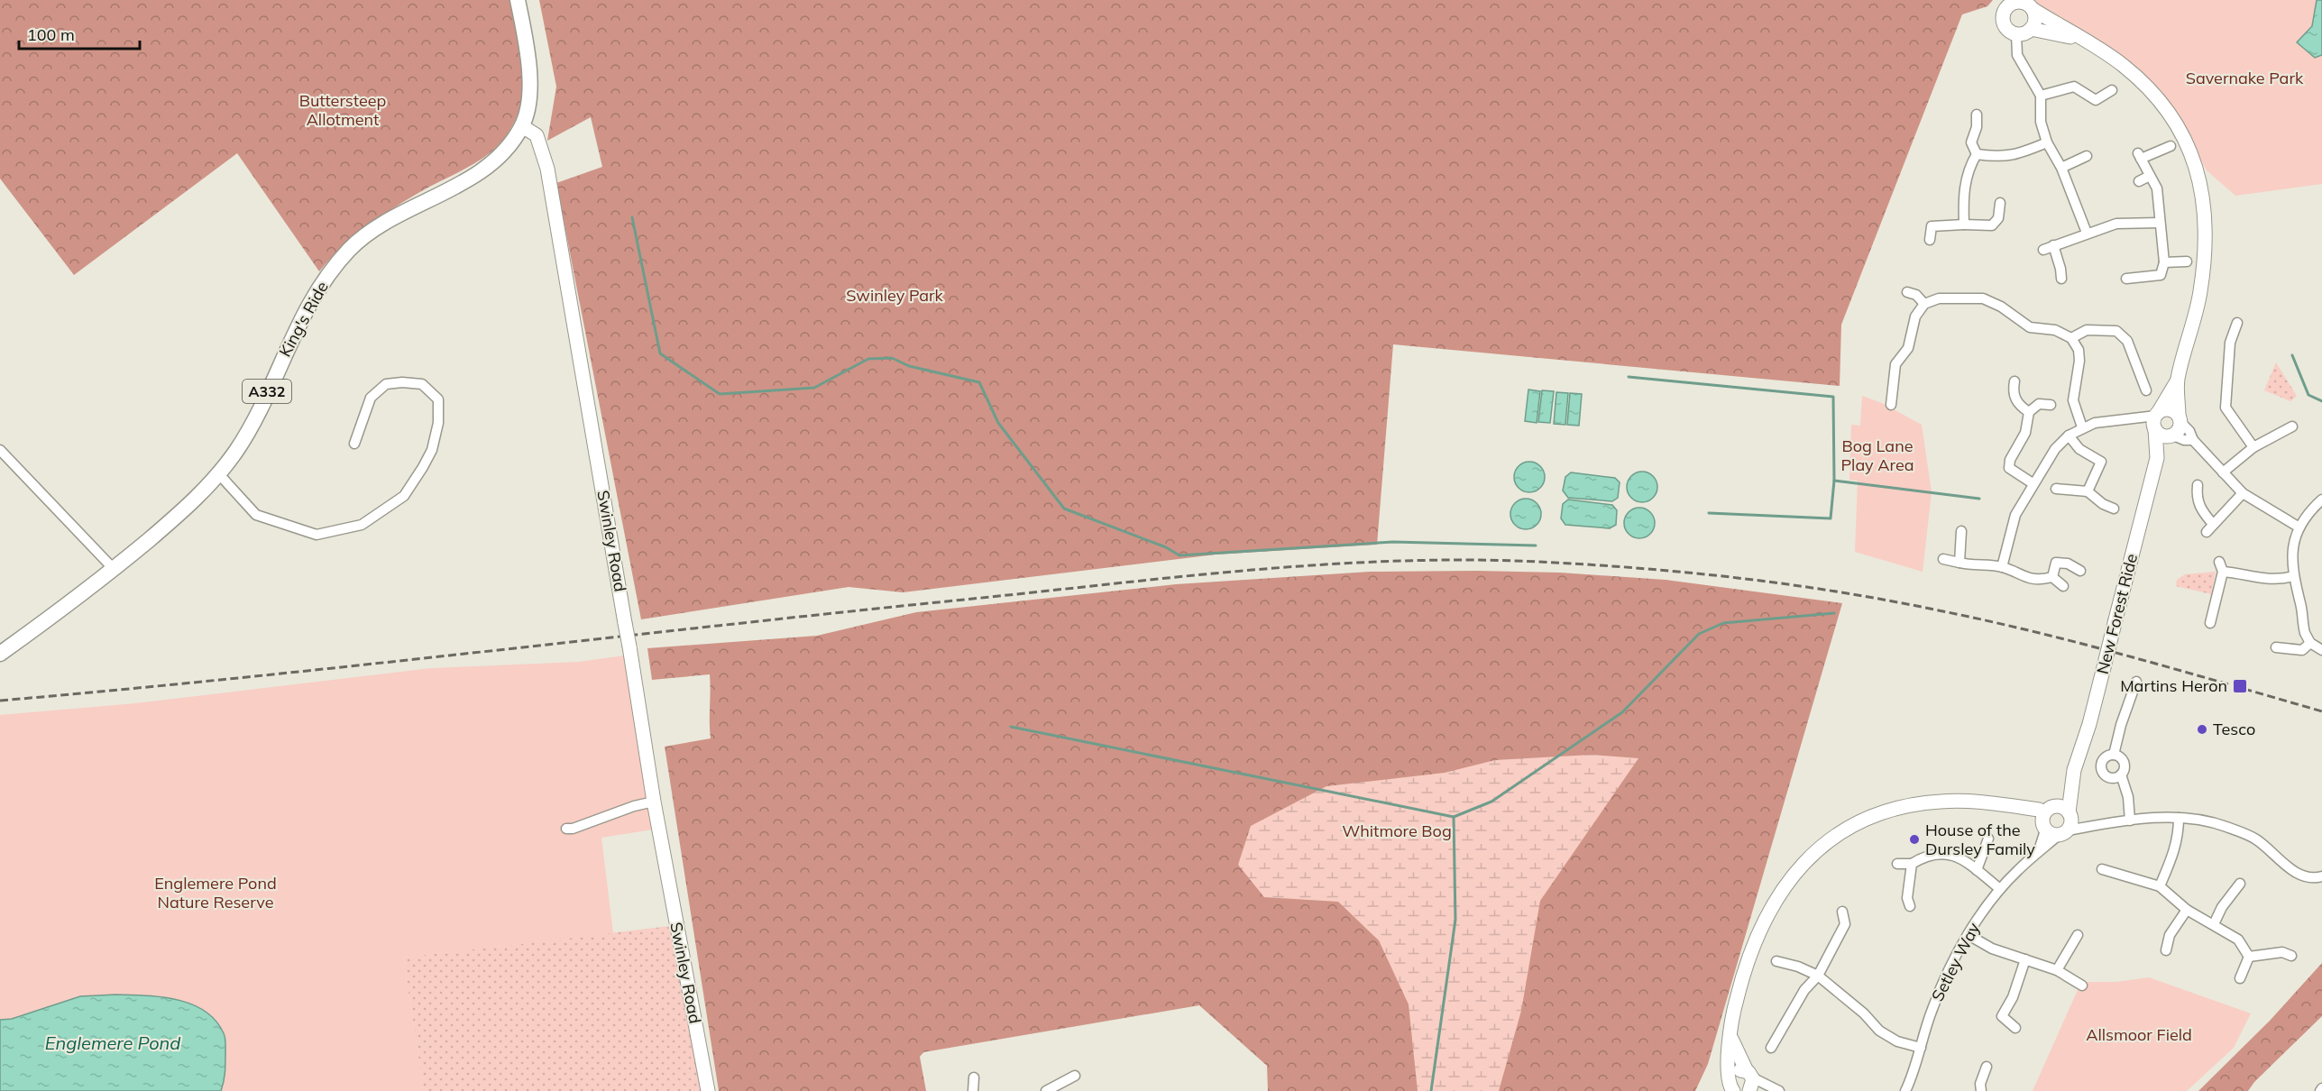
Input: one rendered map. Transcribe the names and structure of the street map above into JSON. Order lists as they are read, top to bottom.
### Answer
{
  "streets": {
    "main road": [
      "King's Ride",
      "A332",
      "Swinley Road",
      "New Forest Ride"
    ],
    "street": ["Setley Way"]
  },
  "crossings": [
    ["King's Ride", "A332"],
    ["King's Ride", "Swinley Road"],
    ["A332", "Swinley Road"],
    ["New Forest Ride", "Setley Way"]
  ],
  "water": ["Englemere Pond"],
  "parks": [
    "Savernake Park",
    "Buttersteep Allotment",
    "Swinley Park",
    "Bog Lane Play Area",
    "Whitmore Bog",
    "Englemere Pond Nature Reserve",
    "Allsmoor Field"
  ],
  "places": {
    "transit": ["Martins Heron"],
    "other": ["Tesco", "House of the Dursley Family"]
  },
  "scale_bar": "100 m"
}
